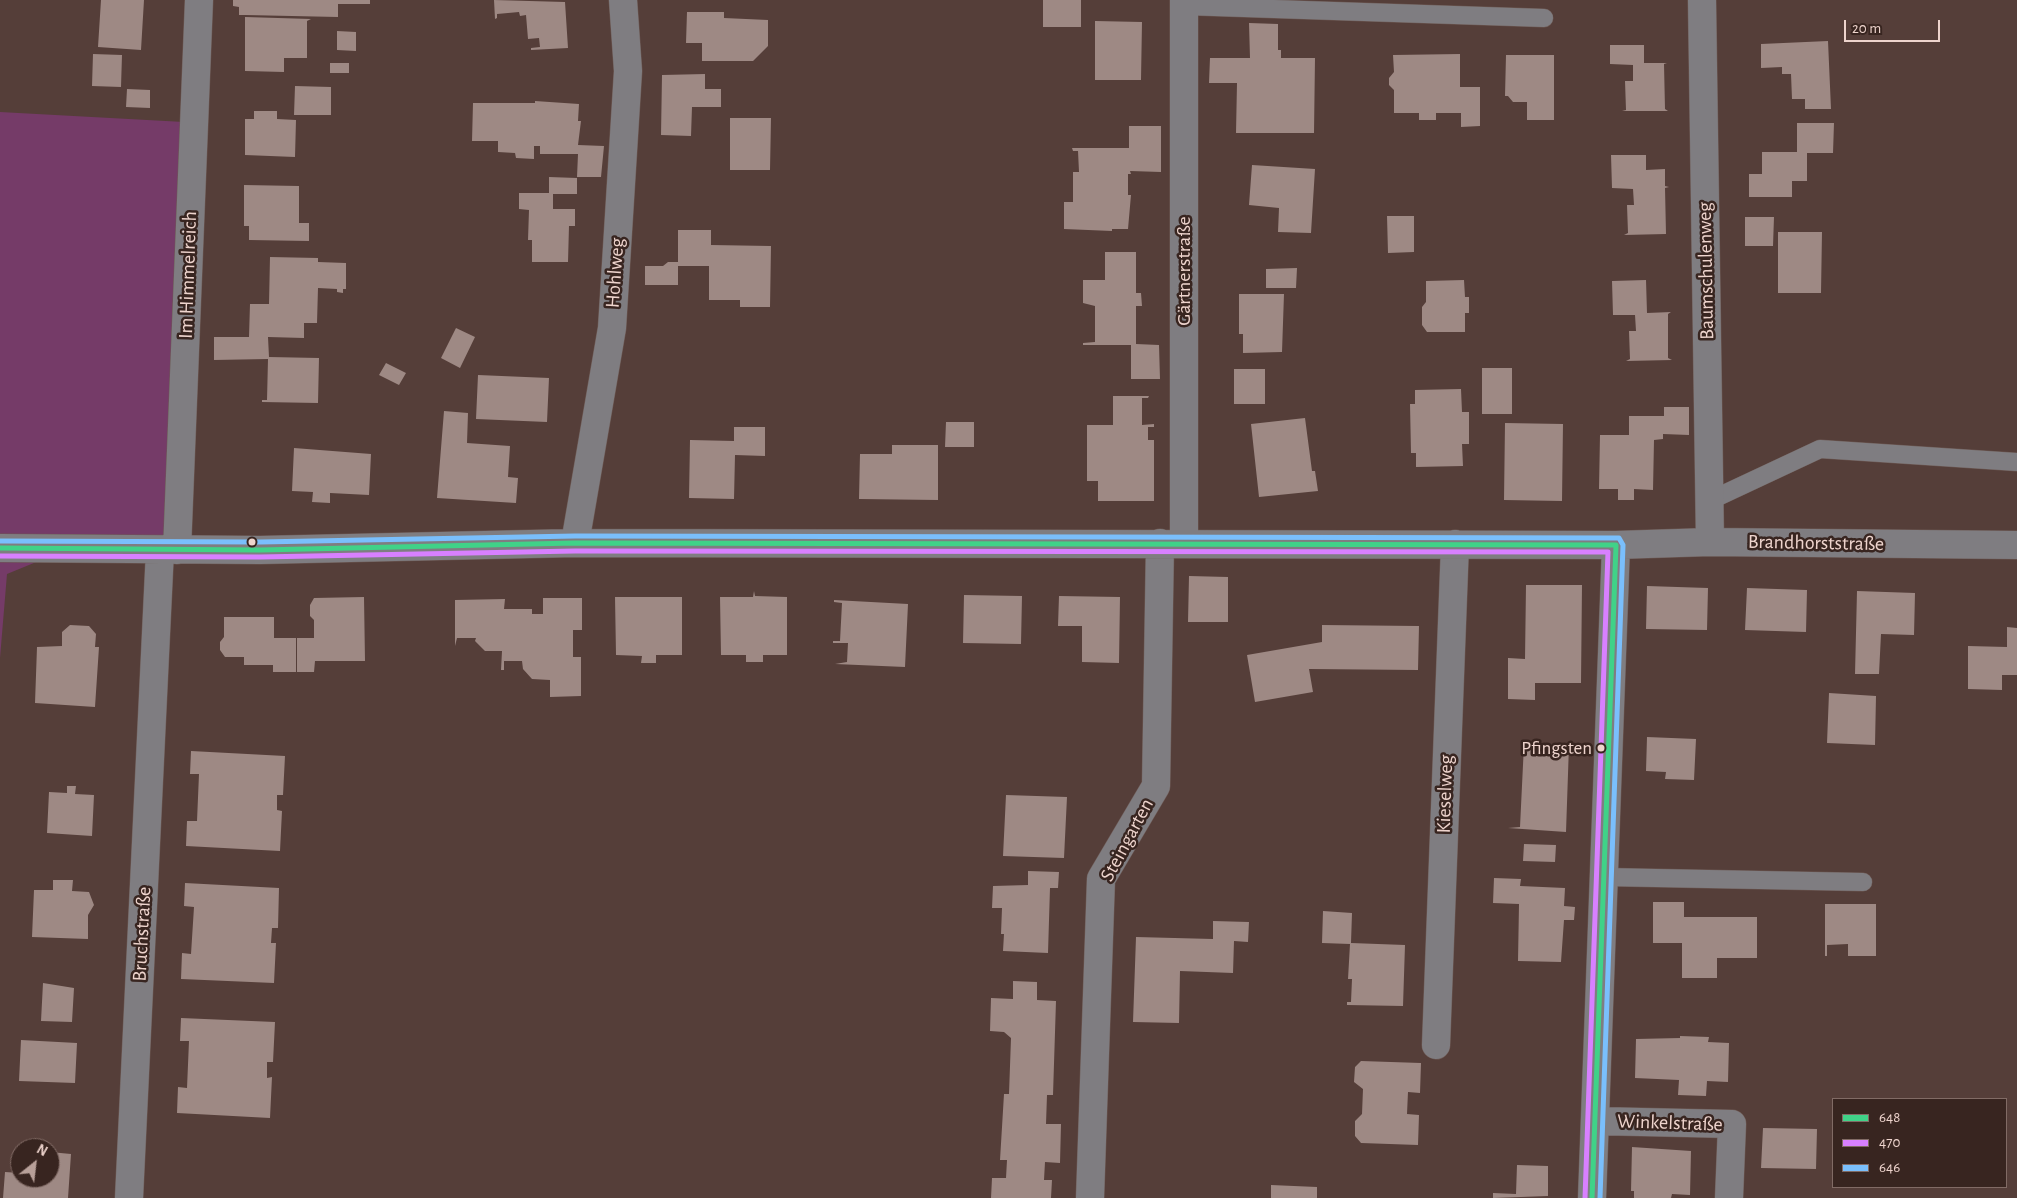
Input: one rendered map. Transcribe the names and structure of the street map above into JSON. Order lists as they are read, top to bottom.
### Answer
{
  "streets": {
    "street": [
      "Gärtnerstraße",
      "Baumschulenweg",
      "Hohlweg",
      "Im Himmelreich",
      "Brandhorststraße",
      "Kieselweg",
      "Steingarten",
      "Bruchstraße",
      "Winkelstraße"
    ]
  },
  "crossings": [
    ["Gärtnerstraße", "Brandhorststraße"],
    ["Gärtnerstraße", "Steingarten"],
    ["Baumschulenweg", "Brandhorststraße"],
    ["Hohlweg", "Brandhorststraße"],
    ["Im Himmelreich", "Brandhorststraße"],
    ["Im Himmelreich", "Bruchstraße"],
    ["Brandhorststraße", "Kieselweg"],
    ["Brandhorststraße", "Steingarten"],
    ["Brandhorststraße", "Bruchstraße"]
  ],
  "places": ["Pfingsten"],
  "lines": ["transit line 646", "transit line 648", "transit line 470"],
  "legend": ["648", "470", "646"],
  "scale_bar": "20 m",
  "north": "top right"
}
